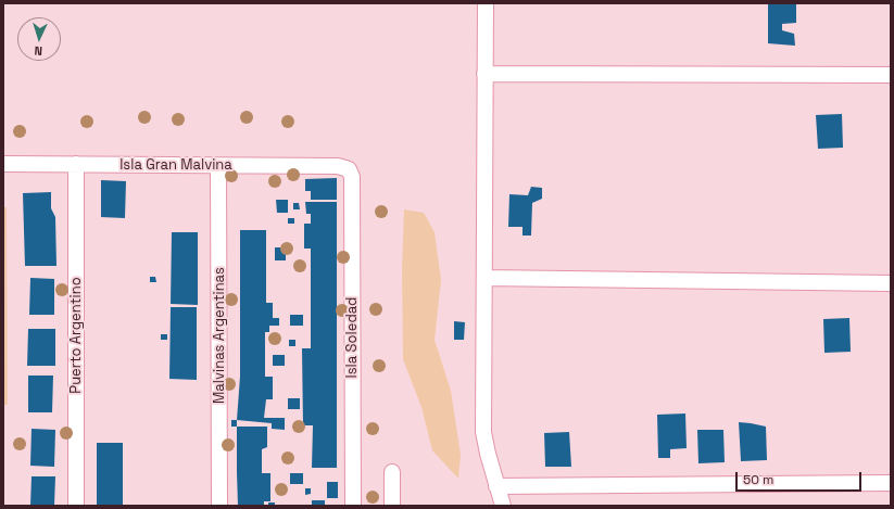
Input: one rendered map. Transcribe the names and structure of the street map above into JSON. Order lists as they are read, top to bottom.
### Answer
{
  "streets": {
    "street": [
      "Isla Gran Malvina",
      "Puerto Argentino",
      "Malvinas Argentinas",
      "Isla Soledad"
    ]
  },
  "crossings": [
    ["Isla Gran Malvina", "Puerto Argentino"],
    ["Isla Gran Malvina", "Malvinas Argentinas"],
    ["Isla Gran Malvina", "Isla Soledad"]
  ],
  "scale_bar": "50 m",
  "north": "bottom"
}
